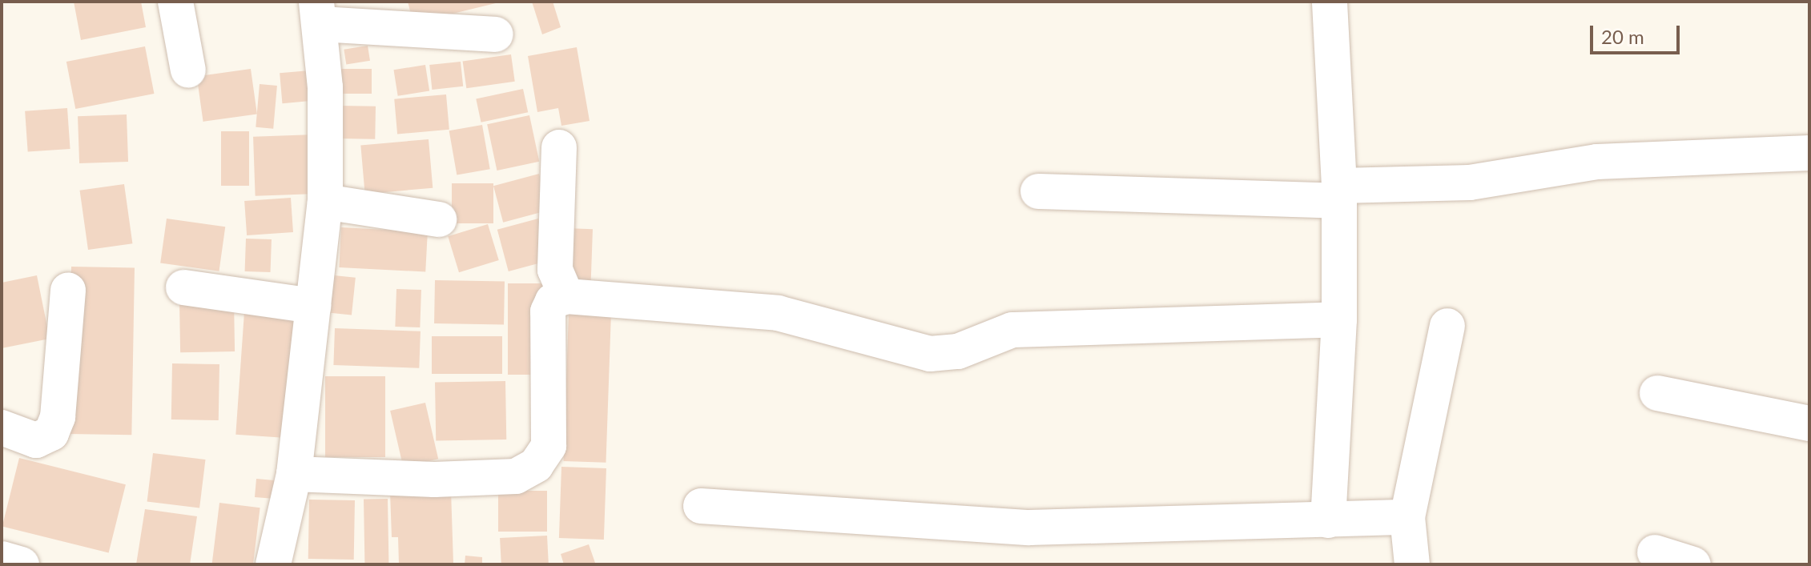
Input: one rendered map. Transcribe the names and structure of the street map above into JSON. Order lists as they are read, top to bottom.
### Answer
{
  "scale_bar": "20 m"
}
